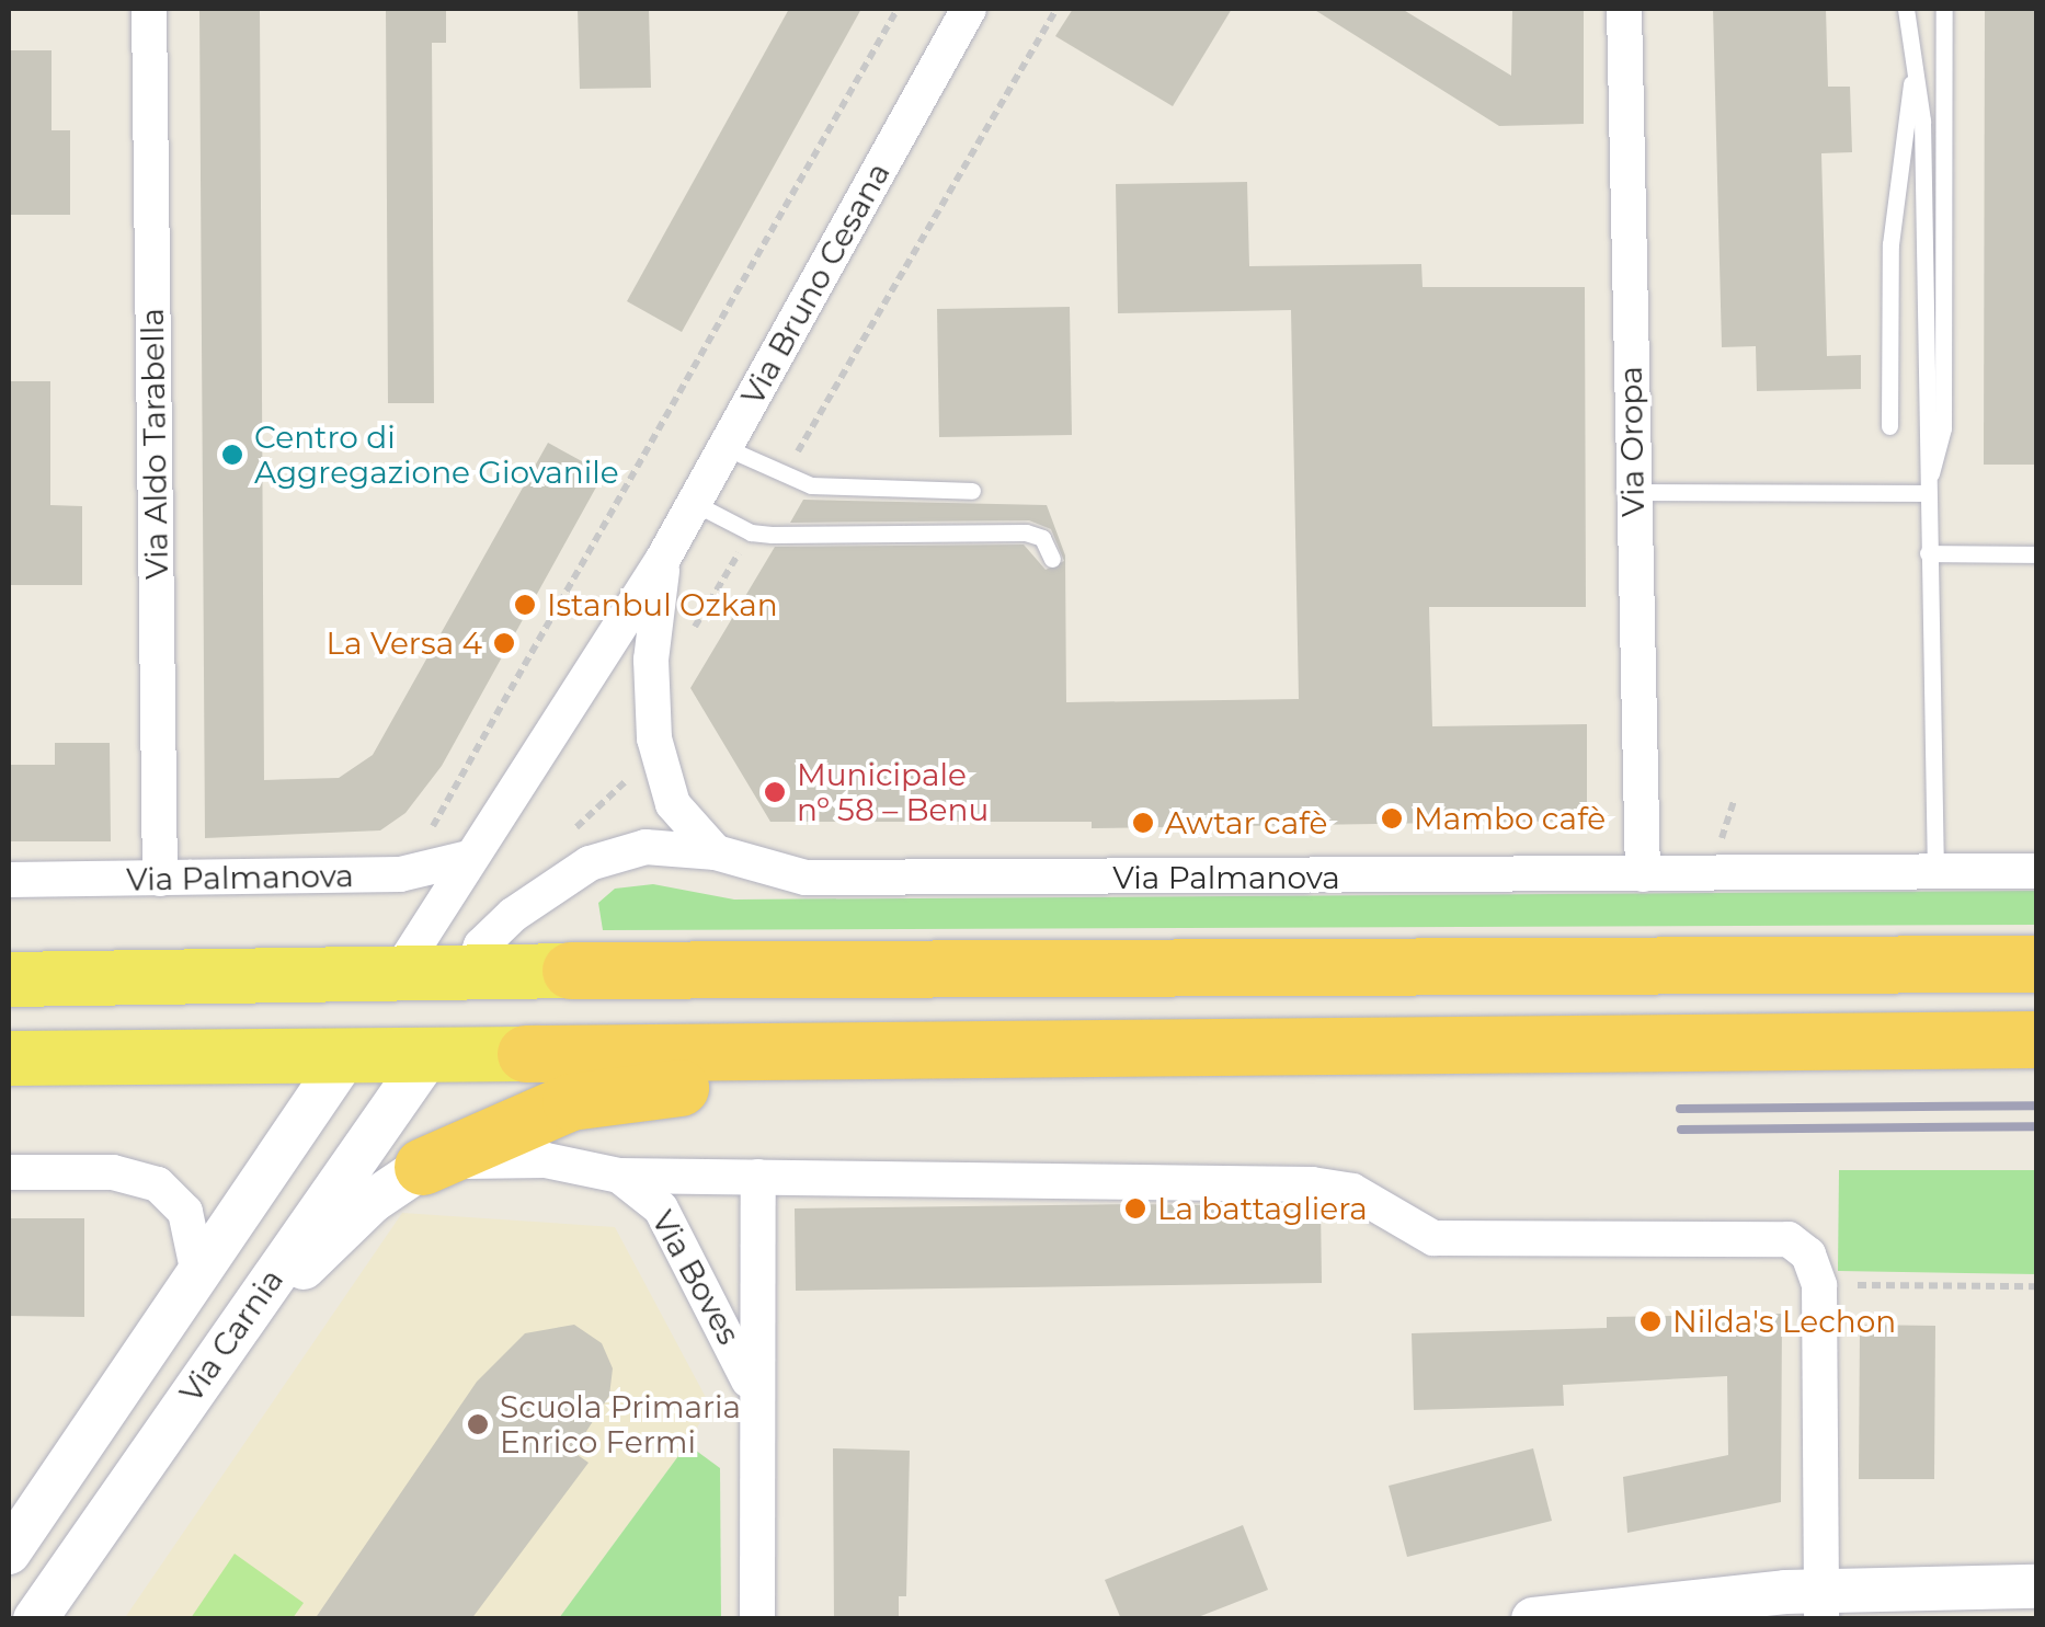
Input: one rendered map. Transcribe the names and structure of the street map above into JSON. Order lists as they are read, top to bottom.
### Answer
{
  "streets": {
    "main road": ["Via Palmanova"],
    "street": [
      "Via Bruno Cesana",
      "Via Oropa",
      "Via Aldo Tarabella",
      "Via Boves",
      "Via Carnia"
    ]
  },
  "crossings": [
    ["Via Bruno Cesana", "Via Palmanova"],
    ["Via Oropa", "Via Palmanova"],
    ["Via Aldo Tarabella", "Via Palmanova"],
    ["Via Palmanova", "Via Carnia"]
  ],
  "places": [
    "Centro di Aggregazione Giovanile",
    "Istanbul Ozkan",
    "La Versa 4",
    "Municipale nº 58 – Benu",
    "Mambo cafè",
    "Awtar cafè",
    "La battagliera",
    "Nilda's Lechon",
    "Scuola Primaria Enrico Fermi"
  ]
}
